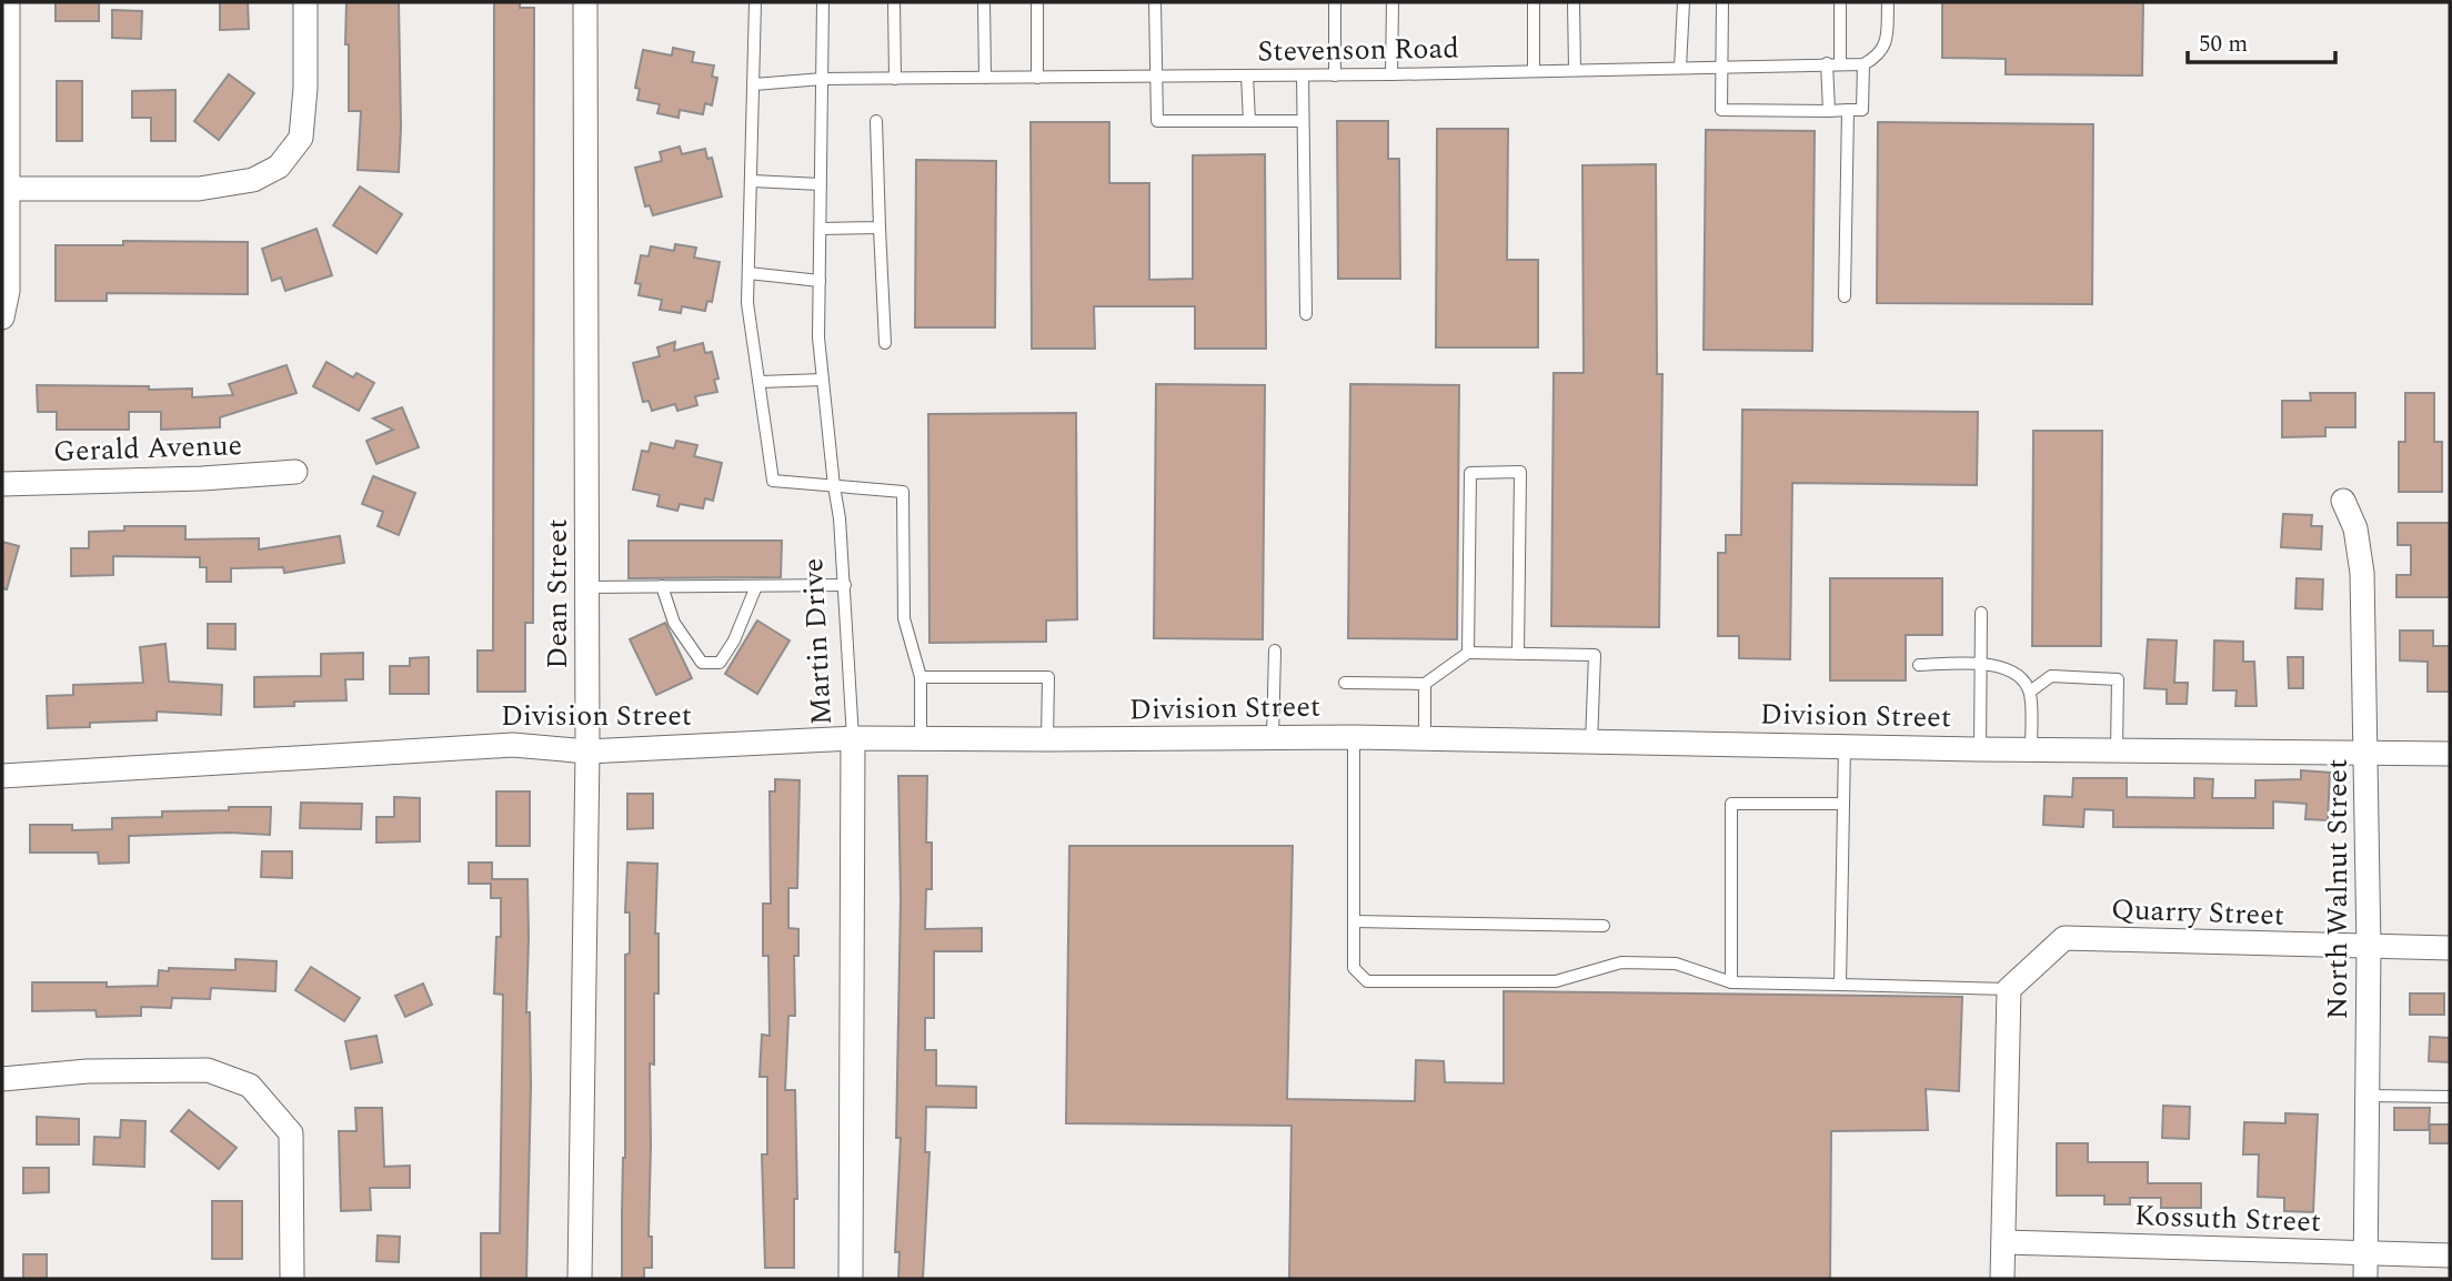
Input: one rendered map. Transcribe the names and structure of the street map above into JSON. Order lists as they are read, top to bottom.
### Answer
{
  "streets": {
    "street": [
      "Gerald Avenue",
      "Dean Street",
      "Martin Drive",
      "Division Street",
      "North Walnut Street",
      "Quarry Street",
      "Kossuth Street"
    ],
    "lane": ["Stevenson Road"]
  },
  "crossings": [
    ["Stevenson Road", "Martin Drive"],
    ["Dean Street", "Division Street"],
    ["Martin Drive", "Division Street"],
    ["Division Street", "North Walnut Street"],
    ["North Walnut Street", "Quarry Street"],
    ["North Walnut Street", "Kossuth Street"]
  ],
  "scale_bar": "50 m"
}
